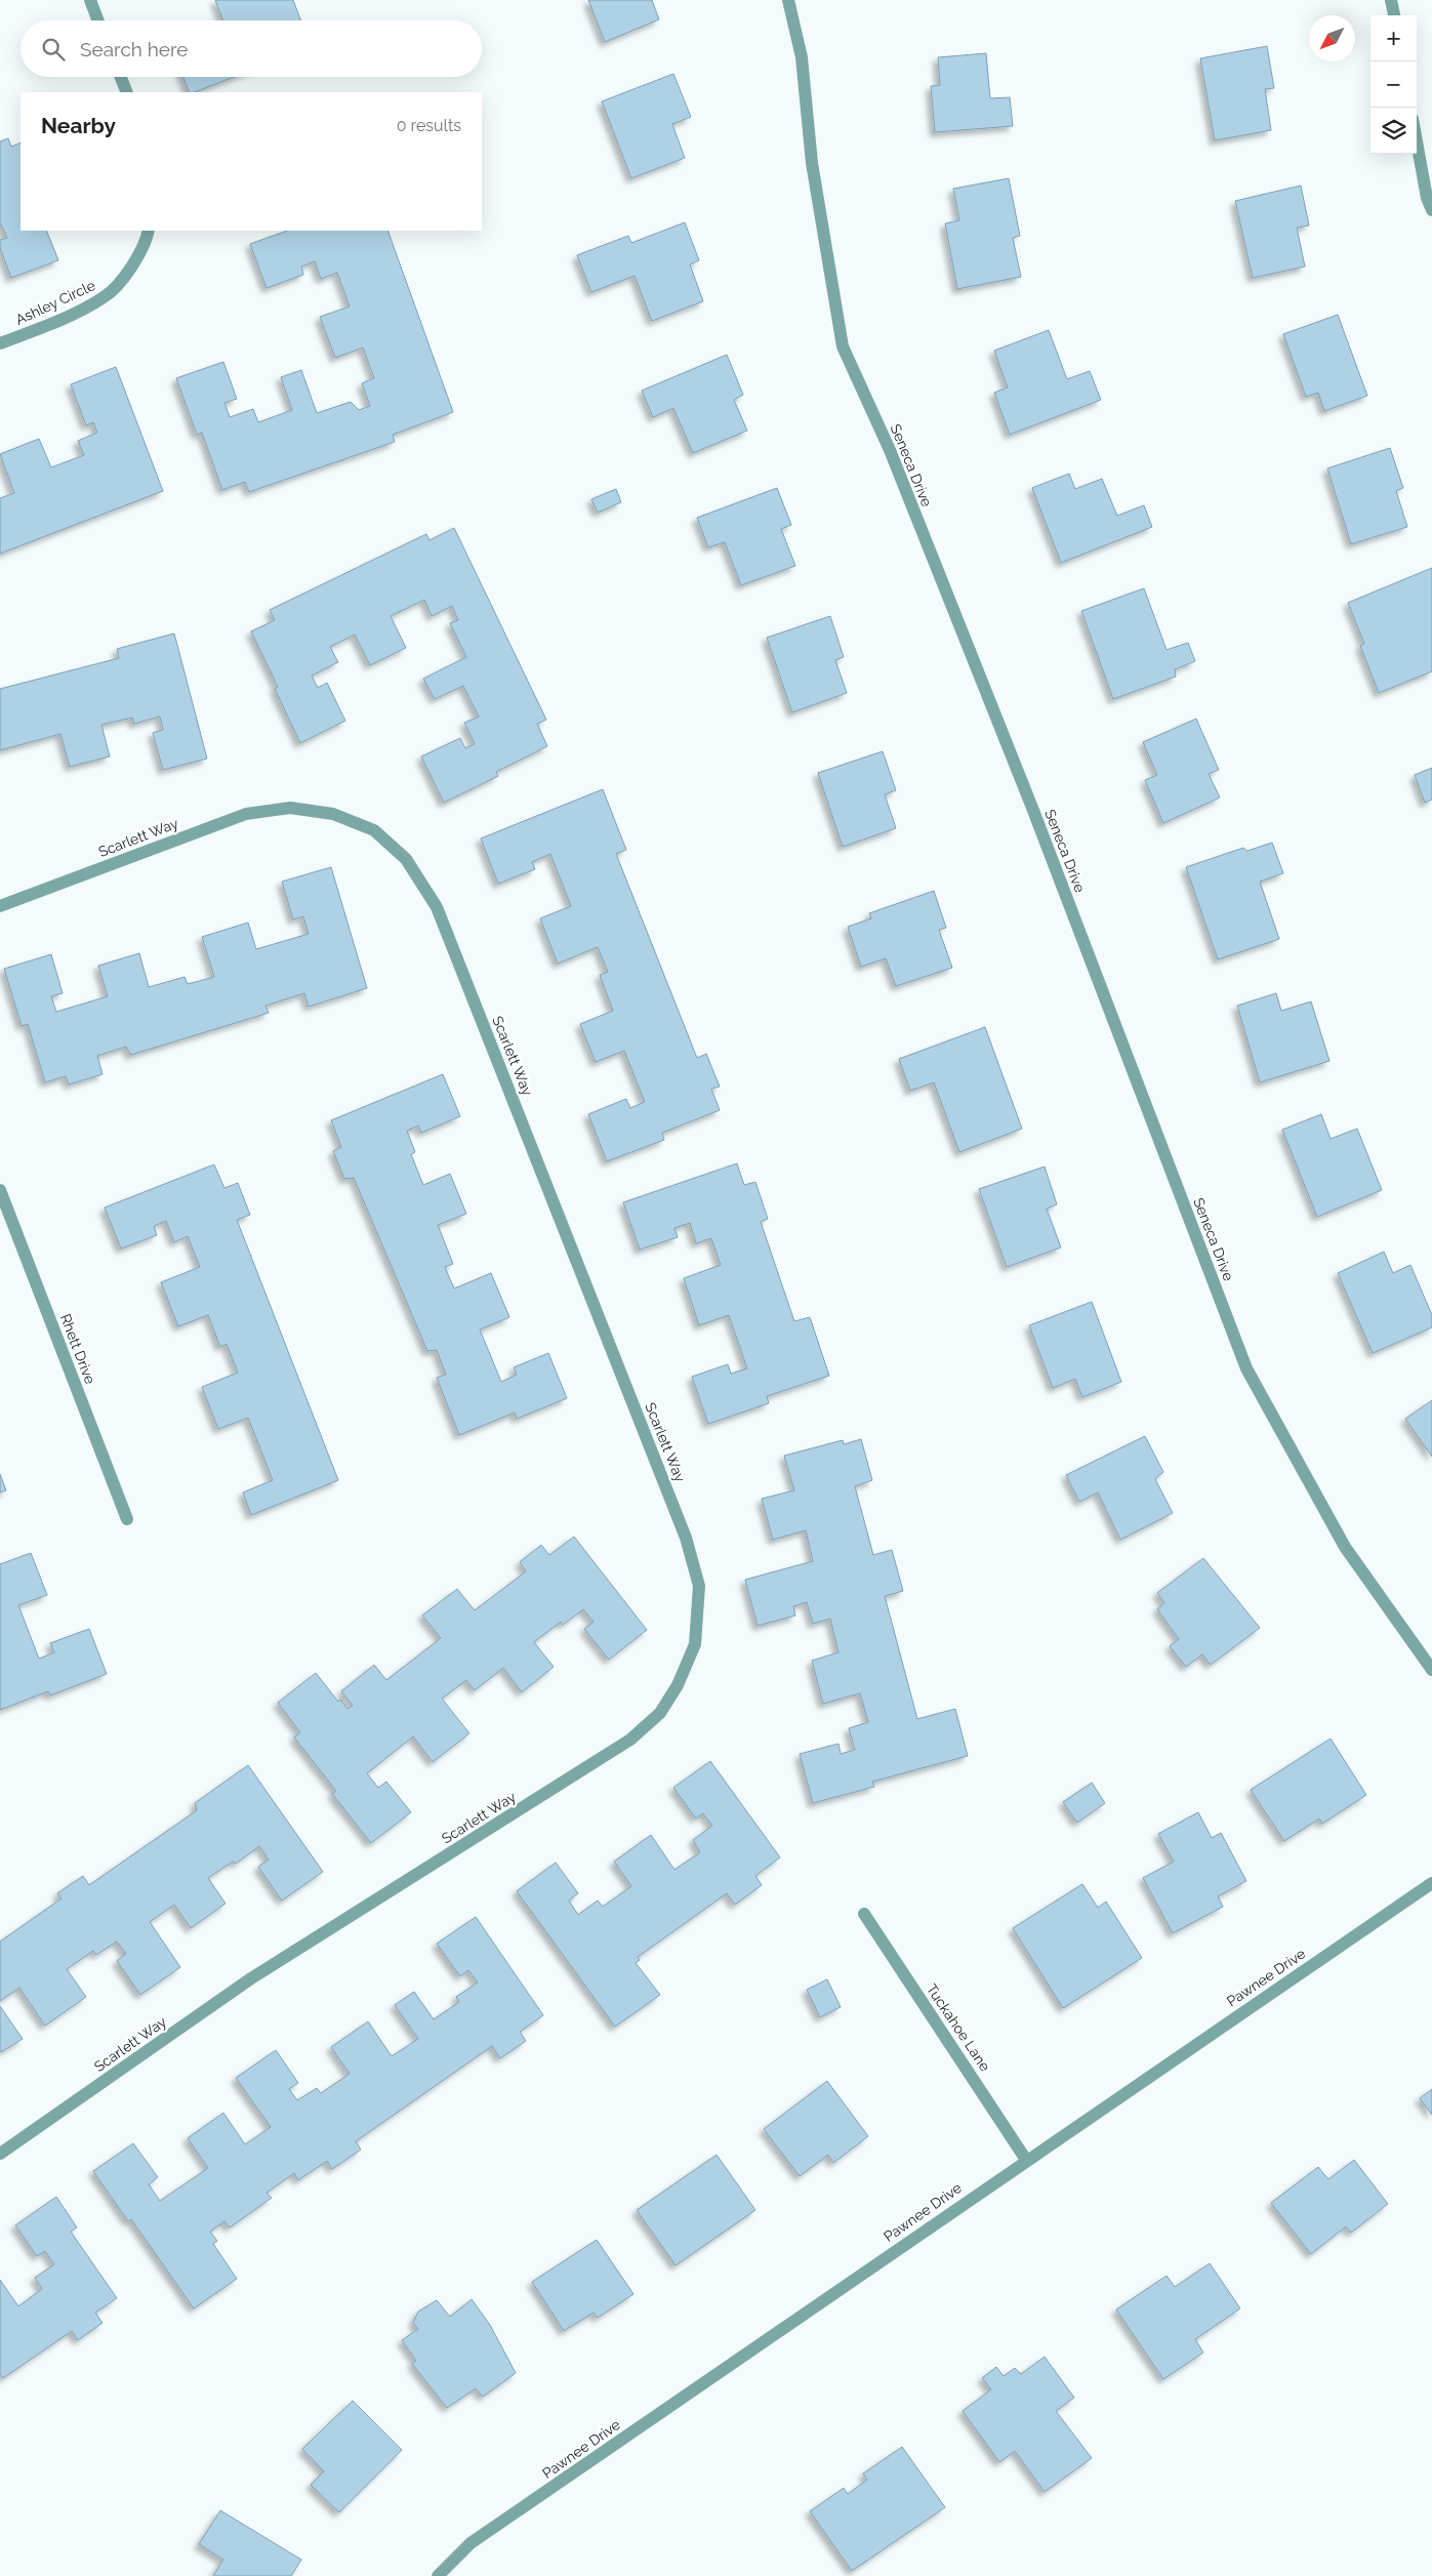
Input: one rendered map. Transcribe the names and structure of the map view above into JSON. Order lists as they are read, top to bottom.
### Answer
{
  "streets": {
    "street": [
      "Ashley Circle",
      "Seneca Drive",
      "Scarlett Way",
      "Rhett Drive",
      "Pawnee Drive",
      "Tuckahoe Lane"
    ]
  },
  "crossings": [
    ["Pawnee Drive", "Tuckahoe Lane"]
  ],
  "north": "bottom left",
  "page": {
    "map_buttons": ["+", "−"],
    "search": "Search here",
    "heading": ["Nearby", "0 results"]
  }
}
